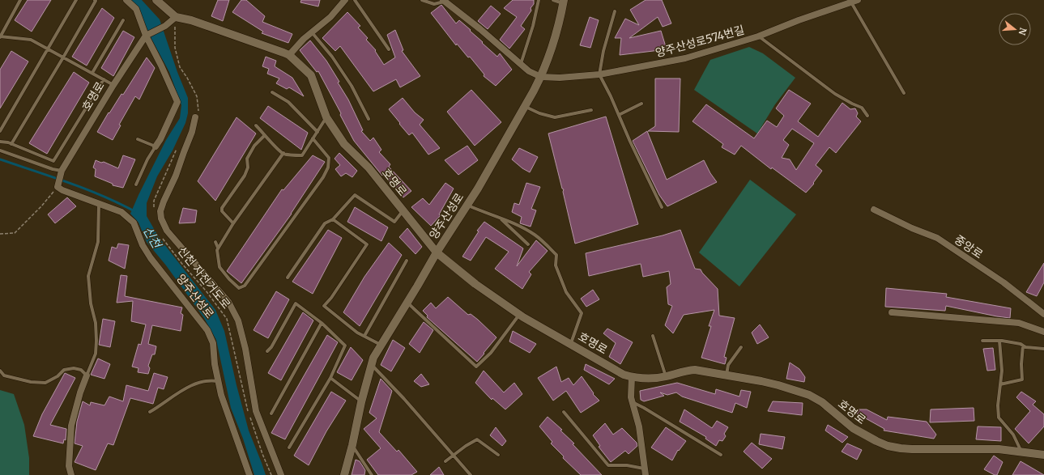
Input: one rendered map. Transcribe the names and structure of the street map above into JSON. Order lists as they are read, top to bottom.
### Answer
{
  "streets": {
    "street": [
      "양주산성로574번길",
      "호명로",
      "양주산성로",
      "중앙로"
    ],
    "path": ["신천 자전거도로"]
  },
  "crossings": [
    ["양주산성로574번길", "양주산성로"],
    ["호명로", "양주산성로"]
  ],
  "water": ["신천"],
  "north": "right"
}
